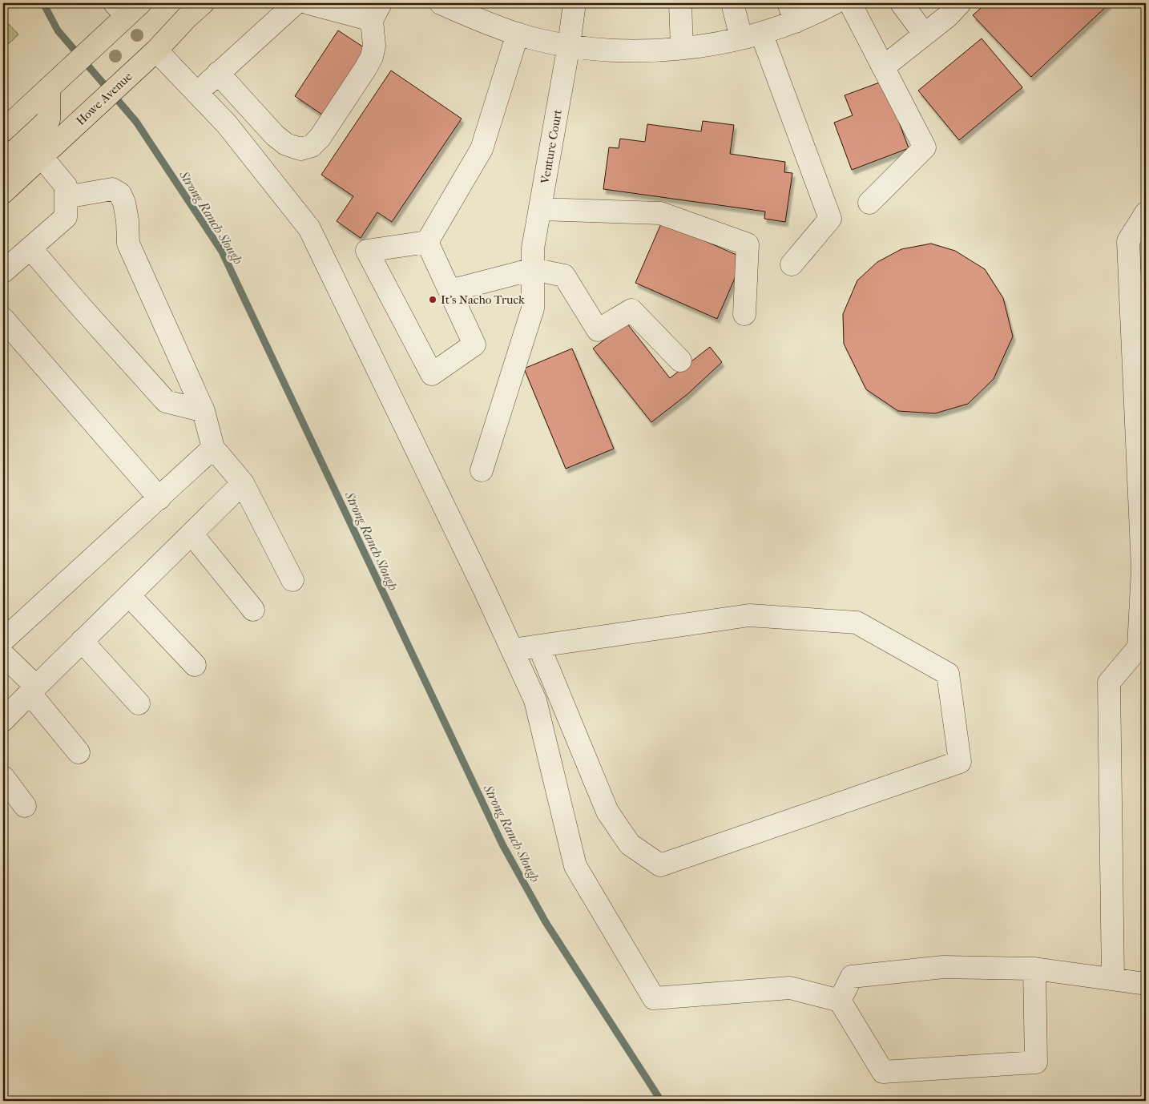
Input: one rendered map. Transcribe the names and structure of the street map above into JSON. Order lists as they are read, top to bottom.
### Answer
{
  "streets": {
    "main road": ["Howe Avenue"],
    "street": ["Venture Court"]
  },
  "water": ["Strong Ranch Slough"],
  "places": ["It's Nacho Truck"]
}
